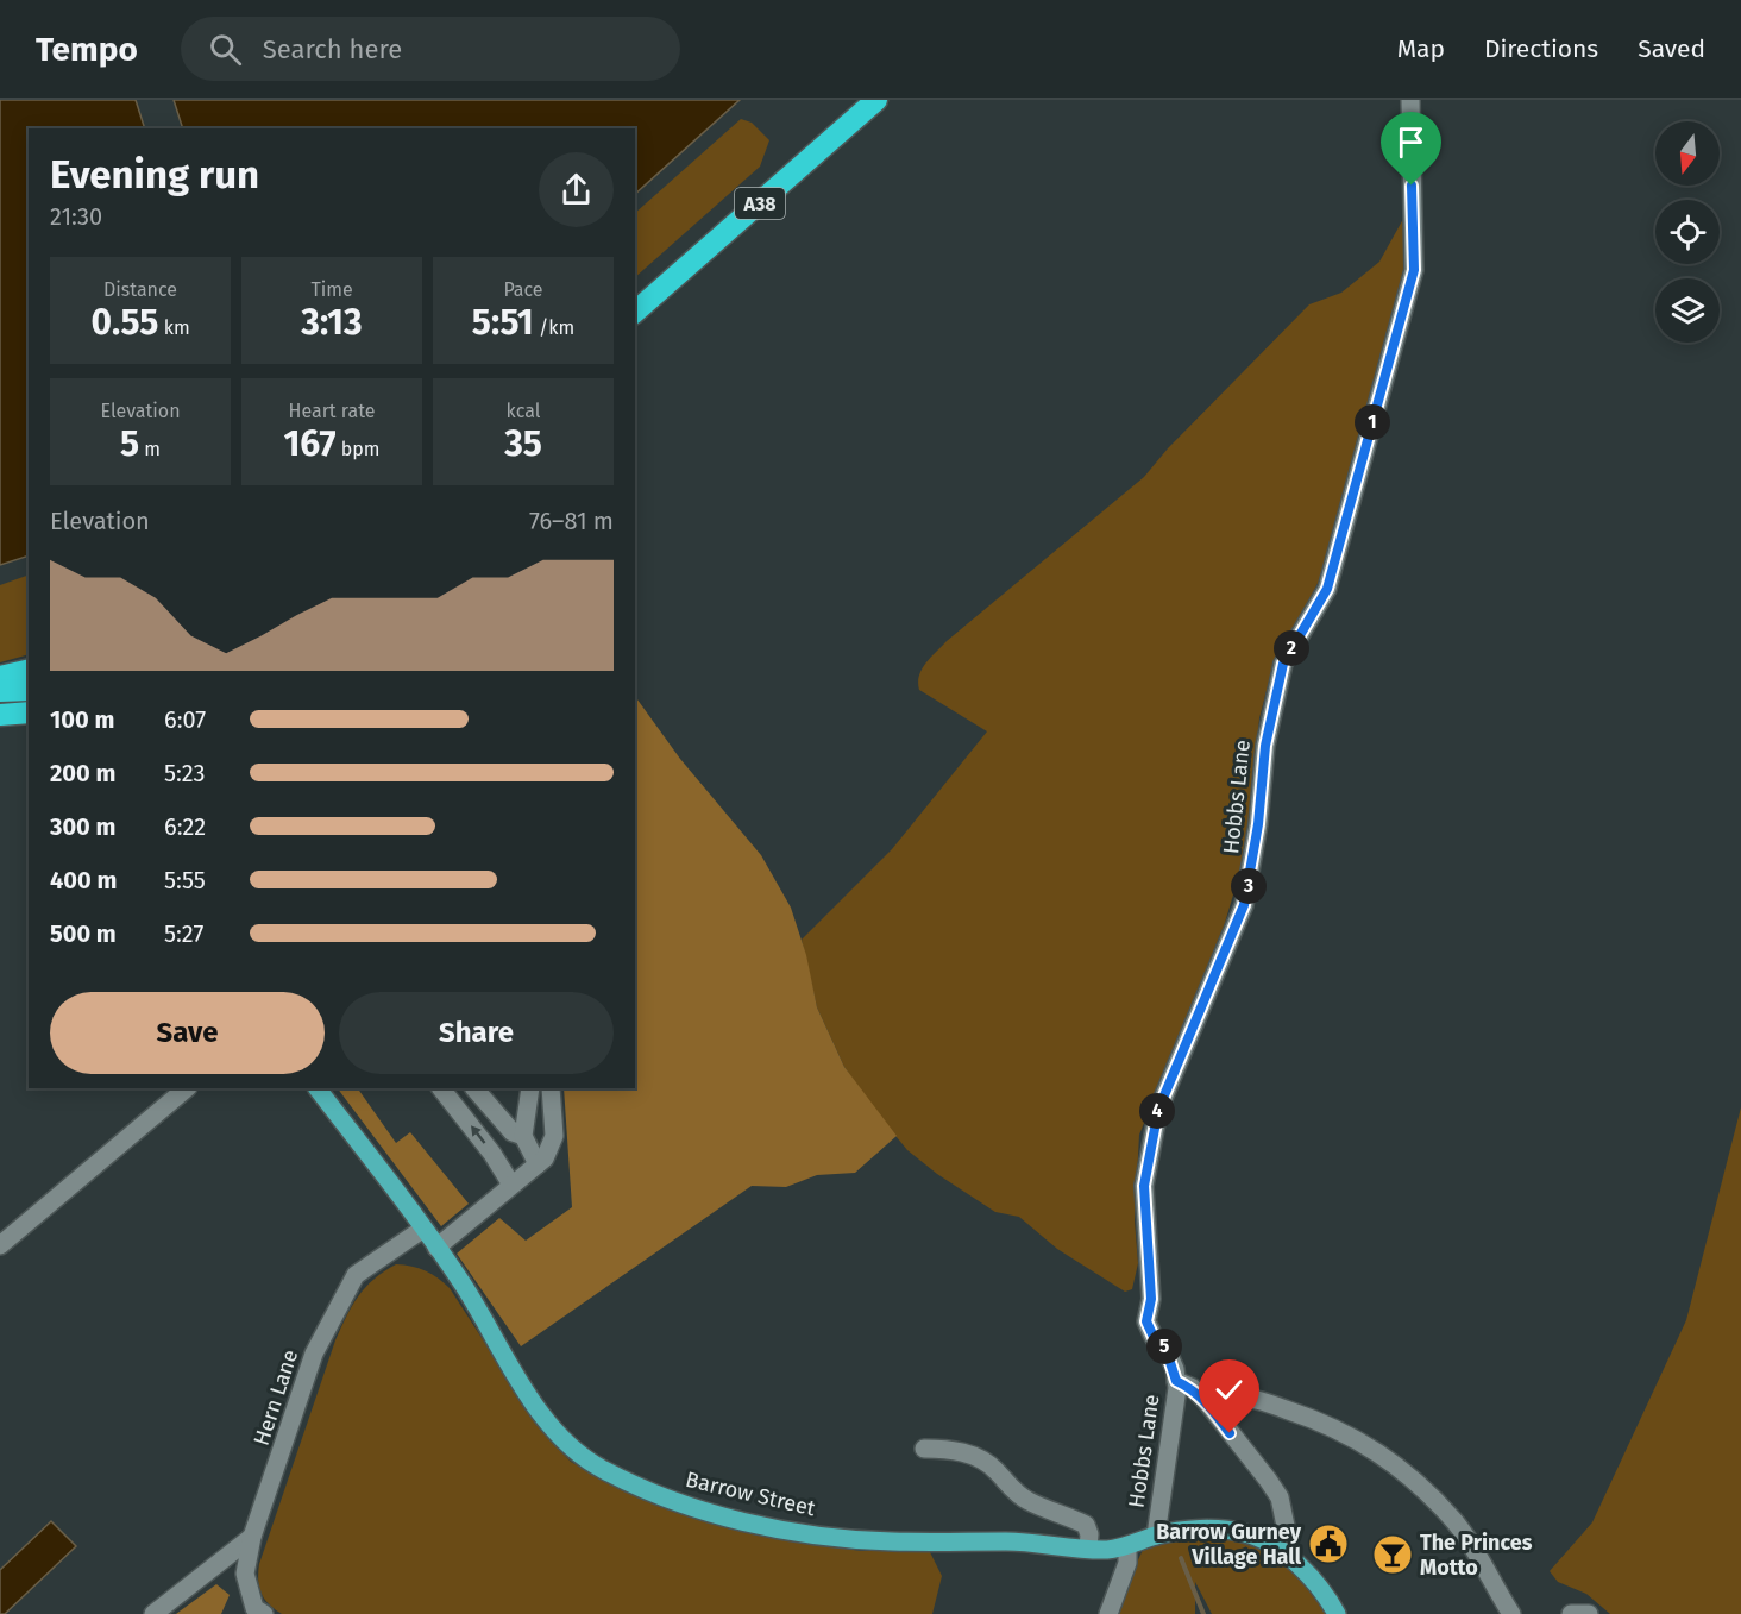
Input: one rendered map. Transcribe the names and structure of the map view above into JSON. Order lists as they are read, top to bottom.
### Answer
{
  "streets": {
    "highway": ["A38"],
    "main road": ["Barrow Street"],
    "street": ["Hobbs Lane", "Hern Lane"]
  },
  "crossings": [
    ["Hobbs Lane", "Barrow Street"],
    ["Hern Lane", "Barrow Street"]
  ],
  "places": {
    "public building": ["Barrow Gurney Village Hall"],
    "bar": ["The Princes Motto"]
  },
  "north": "bottom",
  "page": {
    "header": "Tempo",
    "search": "Search here",
    "nav": ["Map", "Directions", "Saved"],
    "heading": ["Evening run", "21:30"],
    "stats": [
      ["Distance", "0.55 km"],
      ["Time", "3:13"],
      ["Pace", "5:51 /km"],
      ["Elevation", "5 m"],
      ["Heart rate", "167 bpm"],
      ["kcal", "35"]
    ],
    "pins": [
      "1",
      "2",
      "3",
      "4",
      "5"
    ],
    "chart": ["Elevation", "76–81 m"],
    "list": [
      {
        "name": "100 m",
        "note": "6:07"
      },
      {
        "name": "200 m",
        "note": "5:23"
      },
      {
        "name": "300 m",
        "note": "6:22"
      },
      {
        "name": "400 m",
        "note": "5:55"
      },
      {
        "name": "500 m",
        "note": "5:27"
      }
    ],
    "buttons": ["Save", "Share"]
  }
}
